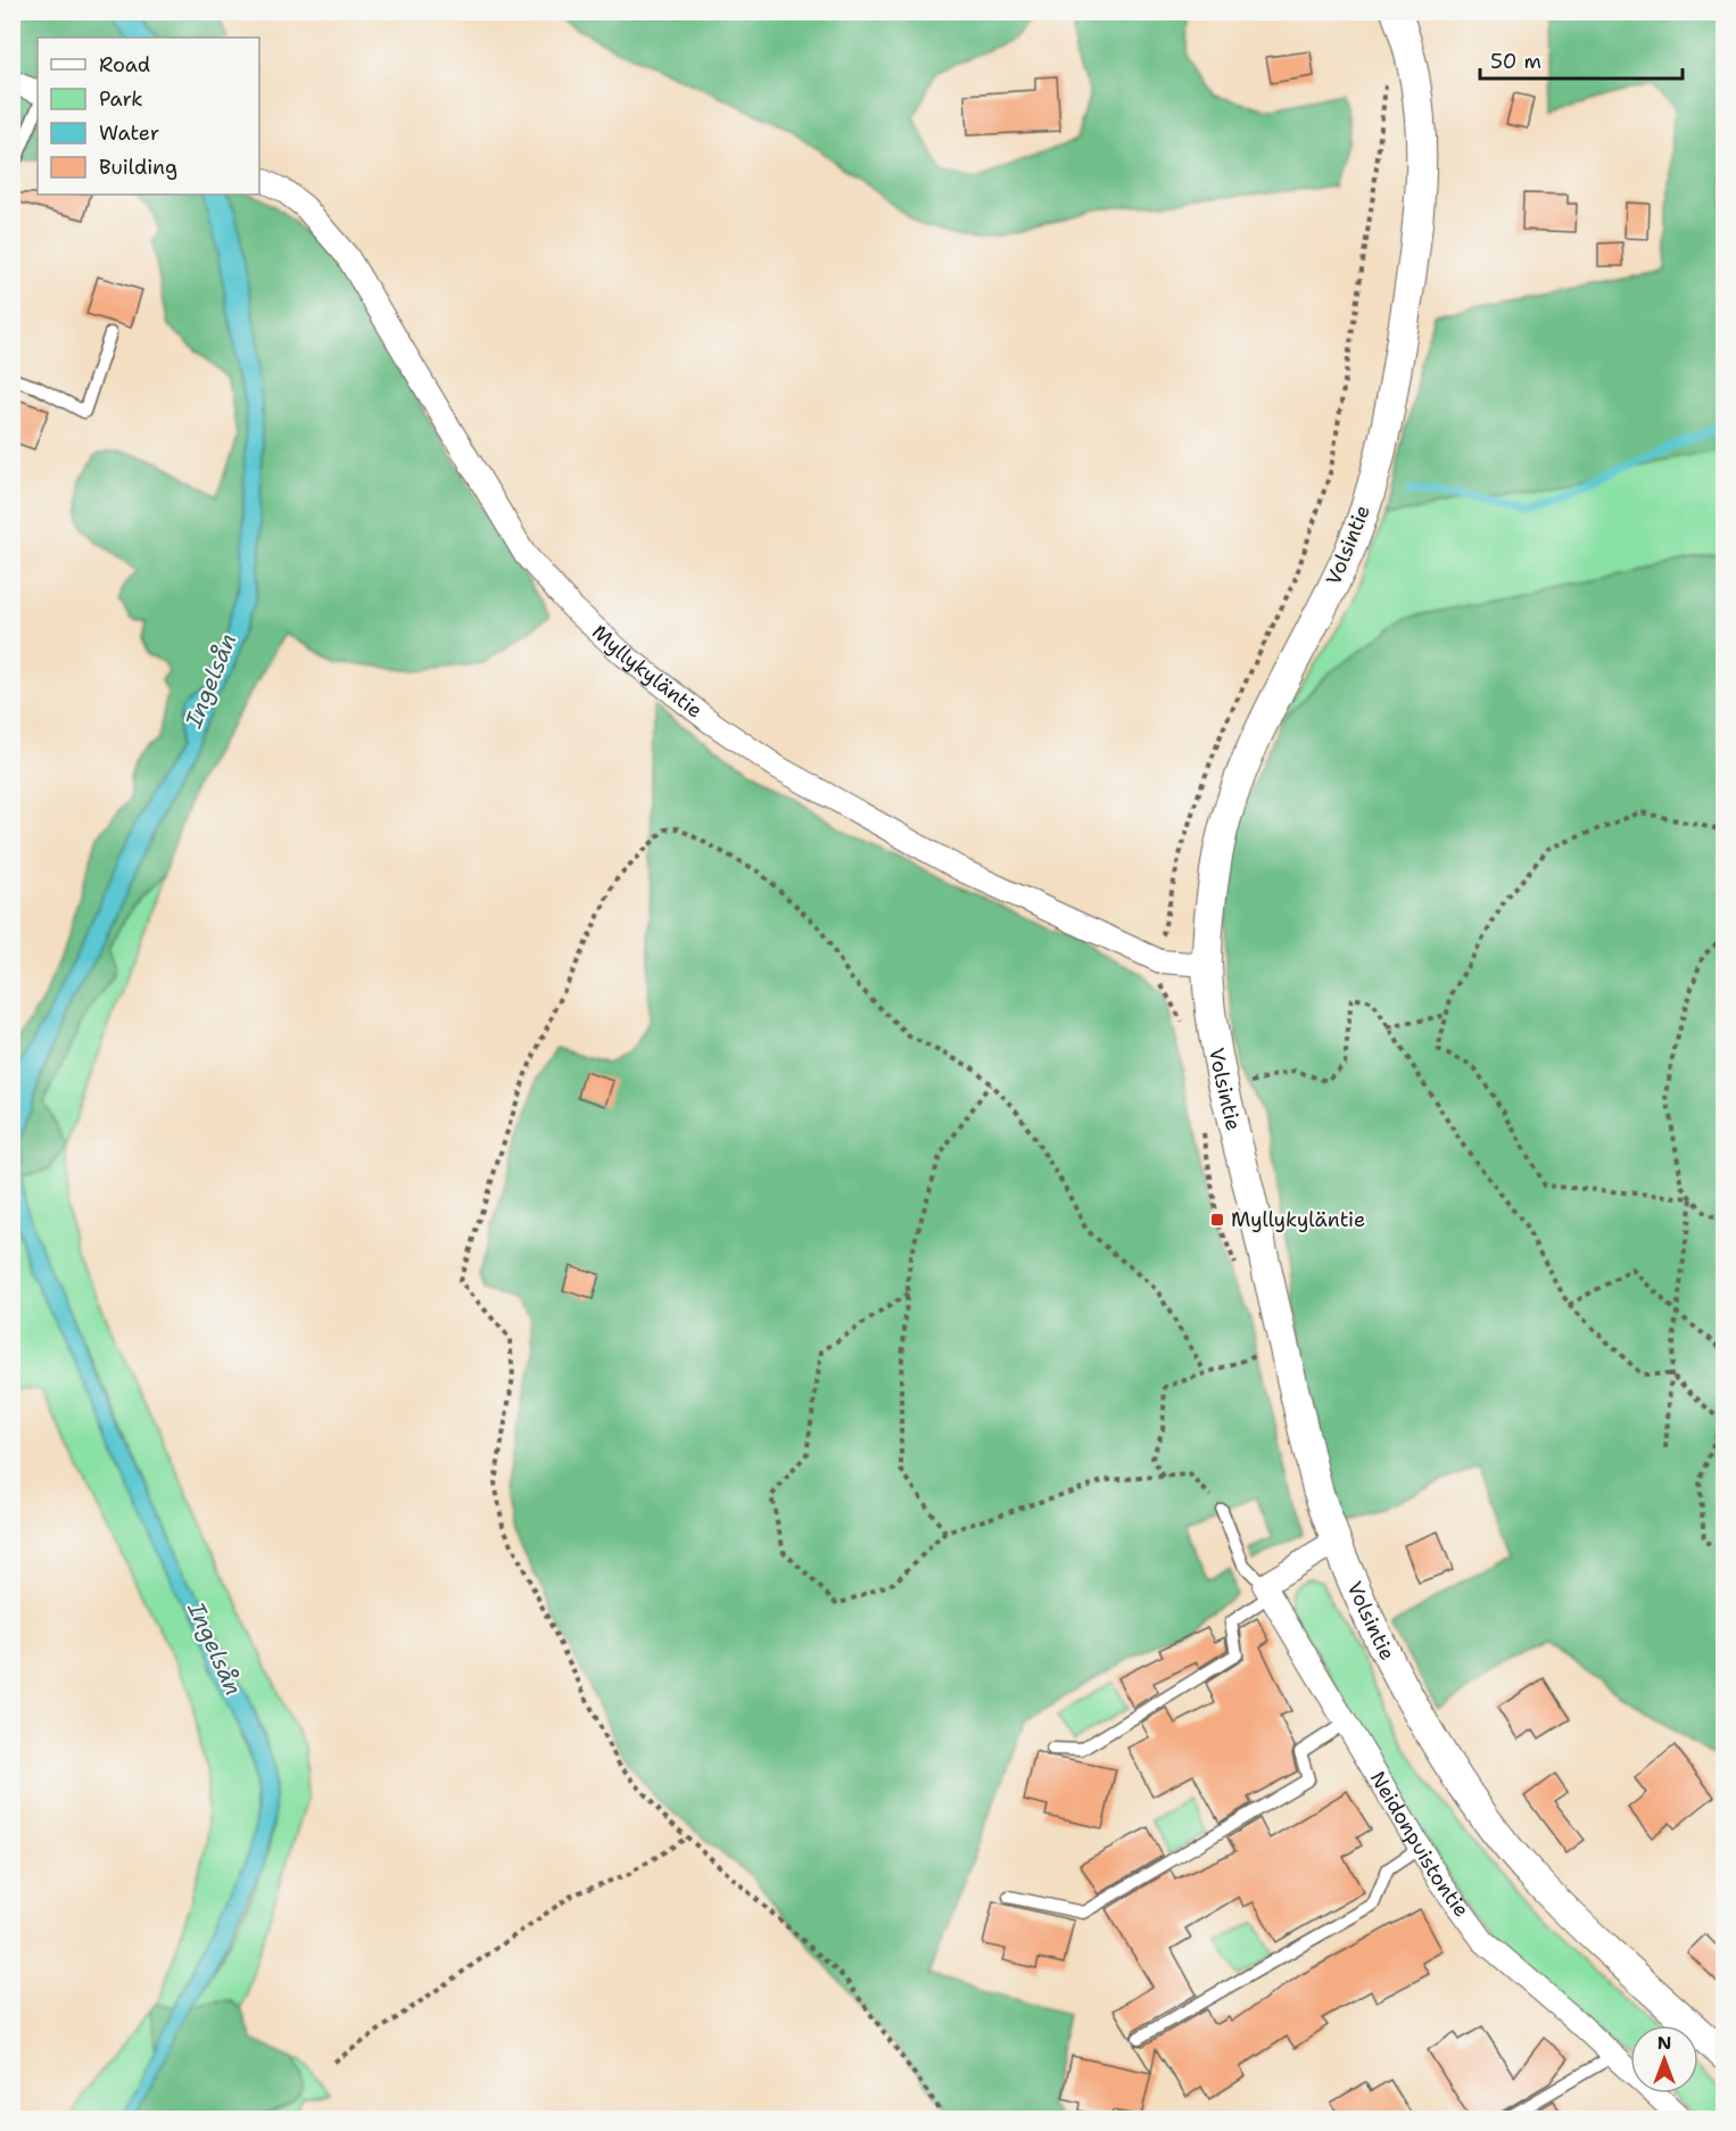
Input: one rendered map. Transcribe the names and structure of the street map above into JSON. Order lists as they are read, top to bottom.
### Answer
{
  "streets": {
    "street": ["Volsintie", "Myllykyläntie", "Neidonpuistontie"]
  },
  "crossings": [
    ["Volsintie", "Myllykyläntie"]
  ],
  "water": ["Ingelsån"],
  "places": {
    "transit": ["Myllykyläntie"]
  },
  "legend": [
    "Road",
    "Park",
    "Water",
    "Building"
  ],
  "scale_bar": "50 m",
  "north": "top"
}
